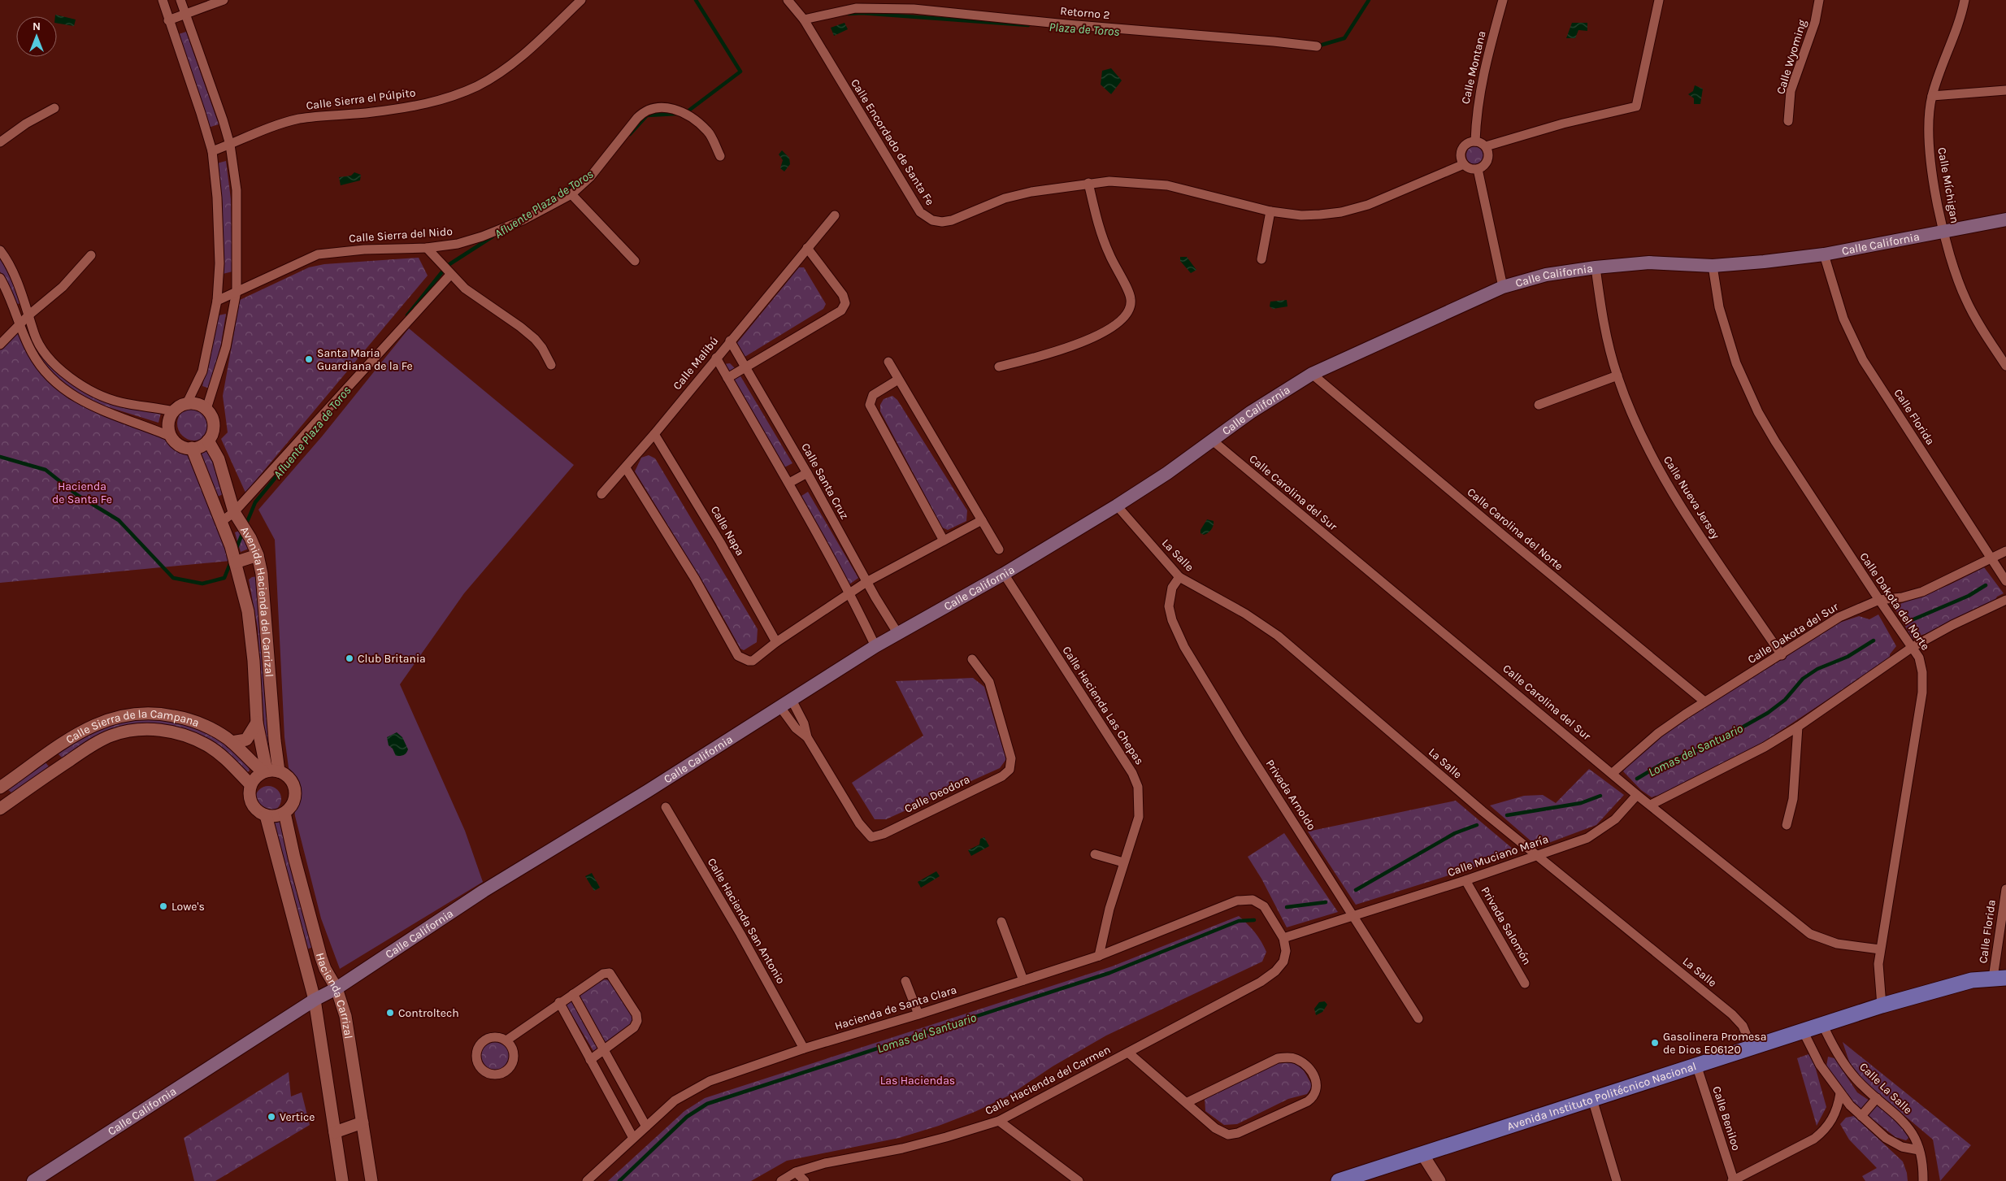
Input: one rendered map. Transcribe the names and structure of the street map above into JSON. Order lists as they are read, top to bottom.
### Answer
{
  "streets": {
    "main road": ["Calle California", "Avenida Instituto Politécnico Nacional"],
    "street": [
      "Retorno 2",
      "Calle Wyoming",
      "Calle Montana",
      "Calle Sierra el Púlpito",
      "Calle Encordado de Santa Fe",
      "Calle Míchigan",
      "Calle Sierra del Nido",
      "Calle Malibú",
      "Calle Florida",
      "Calle Santa Cruz",
      "Calle Carolina del Sur",
      "Calle Nueva Jersey",
      "Calle Carolina del Norte",
      "Calle Napa",
      "La Salle",
      "Calle Dakota del Norte",
      "Avenida Hacienda del Carrizal",
      "Calle Dakota del Sur",
      "Calle Hacienda Las Chepas",
      "Calle Sierra de la Campana",
      "Calle Deodora",
      "Privada Arnoldo",
      "Calle Muciano María",
      "Calle Hacienda San Antonio",
      "Privada Salomón",
      "Hacienda Carrizal",
      "Hacienda de Santa Clara",
      "Calle Hacienda del Carmen",
      "Calle La Salle",
      "Calle Beniloo"
    ]
  },
  "crossings": [
    ["Retorno 2", "Calle Encordado de Santa Fe"],
    ["Calle Montana", "Calle Encordado de Santa Fe"],
    ["Calle Míchigan", "Calle California"],
    ["Calle California", "Calle Florida"],
    ["Calle California", "Calle Santa Cruz"],
    ["Calle California", "Calle Carolina del Sur"],
    ["Calle California", "Calle Nueva Jersey"],
    ["Calle California", "Calle Carolina del Norte"],
    ["Calle California", "La Salle"],
    ["Calle California", "Calle Dakota del Norte"],
    ["Calle California", "Calle Hacienda Las Chepas"],
    ["Calle California", "Calle Deodora"],
    ["Calle California", "Hacienda Carrizal"],
    ["Calle Malibú", "Calle Santa Cruz"],
    ["Calle Malibú", "Calle Napa"],
    ["Calle Florida", "Calle Dakota del Sur"],
    ["Calle Florida", "Avenida Instituto Politécnico Nacional"],
    ["Calle Carolina del Sur", "Calle Dakota del Norte"],
    ["Calle Carolina del Sur", "Calle Dakota del Sur"],
    ["Calle Carolina del Sur", "Calle Muciano María"],
    ["Calle Nueva Jersey", "Calle Dakota del Sur"],
    ["Calle Carolina del Norte", "Calle Dakota del Sur"],
    ["La Salle", "Privada Arnoldo"],
    ["La Salle", "Calle Muciano María"],
    ["La Salle", "Avenida Instituto Politécnico Nacional"],
    ["Calle Dakota del Norte", "Calle Dakota del Sur"],
    ["Calle Dakota del Norte", "Avenida Instituto Politécnico Nacional"],
    ["Avenida Hacienda del Carrizal", "Calle Sierra de la Campana"],
    ["Avenida Hacienda del Carrizal", "Hacienda Carrizal"],
    ["Calle Hacienda Las Chepas", "Hacienda de Santa Clara"],
    ["Calle Sierra de la Campana", "Hacienda Carrizal"],
    ["Privada Arnoldo", "Calle Muciano María"],
    ["Calle Muciano María", "Privada Salomón"],
    ["Calle Muciano María", "Hacienda de Santa Clara"],
    ["Calle Muciano María", "Calle Hacienda del Carmen"],
    ["Calle Hacienda San Antonio", "Hacienda de Santa Clara"],
    ["Hacienda de Santa Clara", "Calle Hacienda del Carmen"],
    ["Calle La Salle", "Avenida Instituto Politécnico Nacional"],
    ["Avenida Instituto Politécnico Nacional", "Calle Beniloo"]
  ],
  "water": ["Plaza de Toros", "Afluente Plaza de Toros", "Lomas del Santuario"],
  "parks": ["Hacienda de Santa Fe", "Las Haciendas"],
  "places": [
    "Santa Maria Guardiana de la Fe",
    "Club Britania",
    "Lowe's",
    "Controltech",
    "Gasolinera Promesa de Dios E06120",
    "Vertice"
  ],
  "north": "top"
}
